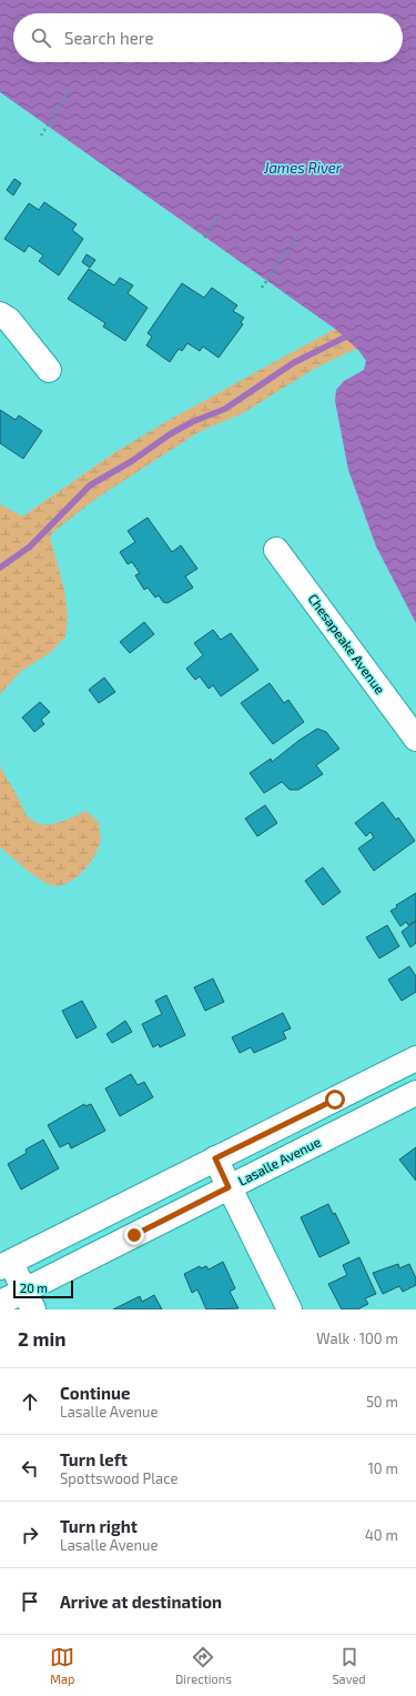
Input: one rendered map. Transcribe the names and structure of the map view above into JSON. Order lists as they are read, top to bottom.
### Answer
{
  "streets": {
    "main road": ["Chesapeake Avenue", "Lasalle Avenue"]
  },
  "water": ["James River"],
  "scale_bar": "20 m",
  "page": {
    "search": "Search here",
    "scale": "20 m",
    "heading": ["2 min", "Walk · 100 m"],
    "list": [
      ["Continue", "Lasalle Avenue", "50 m"],
      ["Turn left", "Spottswood Place", "10 m"],
      ["Turn right", "Lasalle Avenue", "40 m"],
      "Arrive at destination"
    ],
    "nav": ["Map", "Directions", "Saved"]
  }
}
